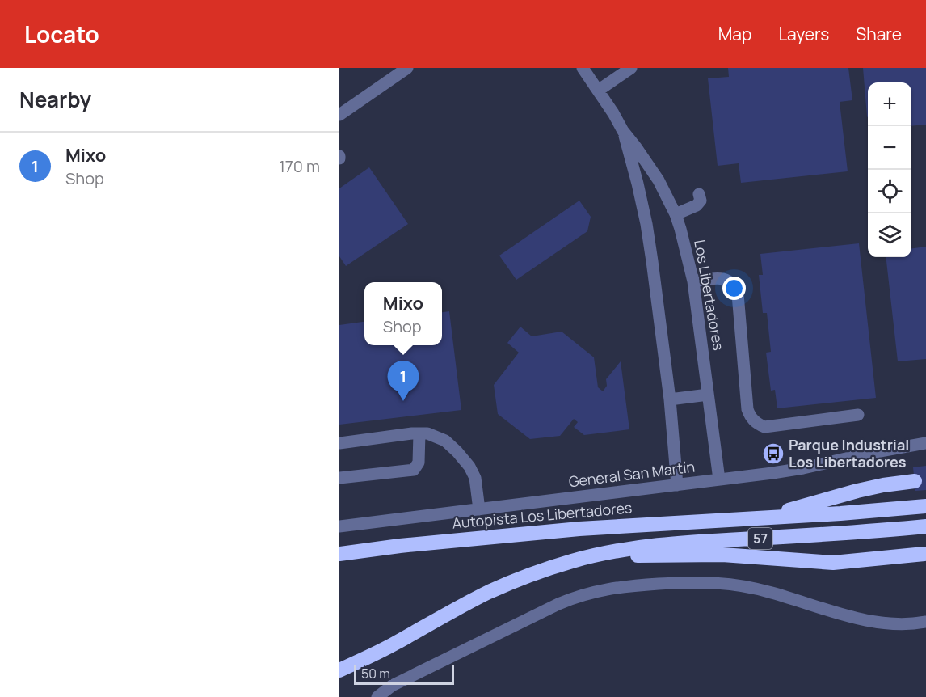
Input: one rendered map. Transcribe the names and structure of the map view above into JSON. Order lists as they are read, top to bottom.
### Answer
{
  "streets": {
    "highway": ["Autopista Los Libertadores", "57"],
    "street": ["Los Libertadores", "General San Martín"]
  },
  "crossings": [
    ["Los Libertadores", "General San Martín"]
  ],
  "places": {
    "bus stop": ["Parque Industrial Los Libertadores"]
  },
  "scale_bar": "50 m",
  "page": {
    "header": "Locato",
    "nav": ["Map", "Layers", "Share"],
    "heading": "Nearby",
    "map_buttons": ["+", "−"],
    "list": [
      {
        "mark": "1",
        "name": "Mixo",
        "note": "Shop",
        "value": "170 m"
      }
    ],
    "popup": ["Mixo", "Shop"],
    "pins": "1",
    "scale": "50 m"
  }
}
